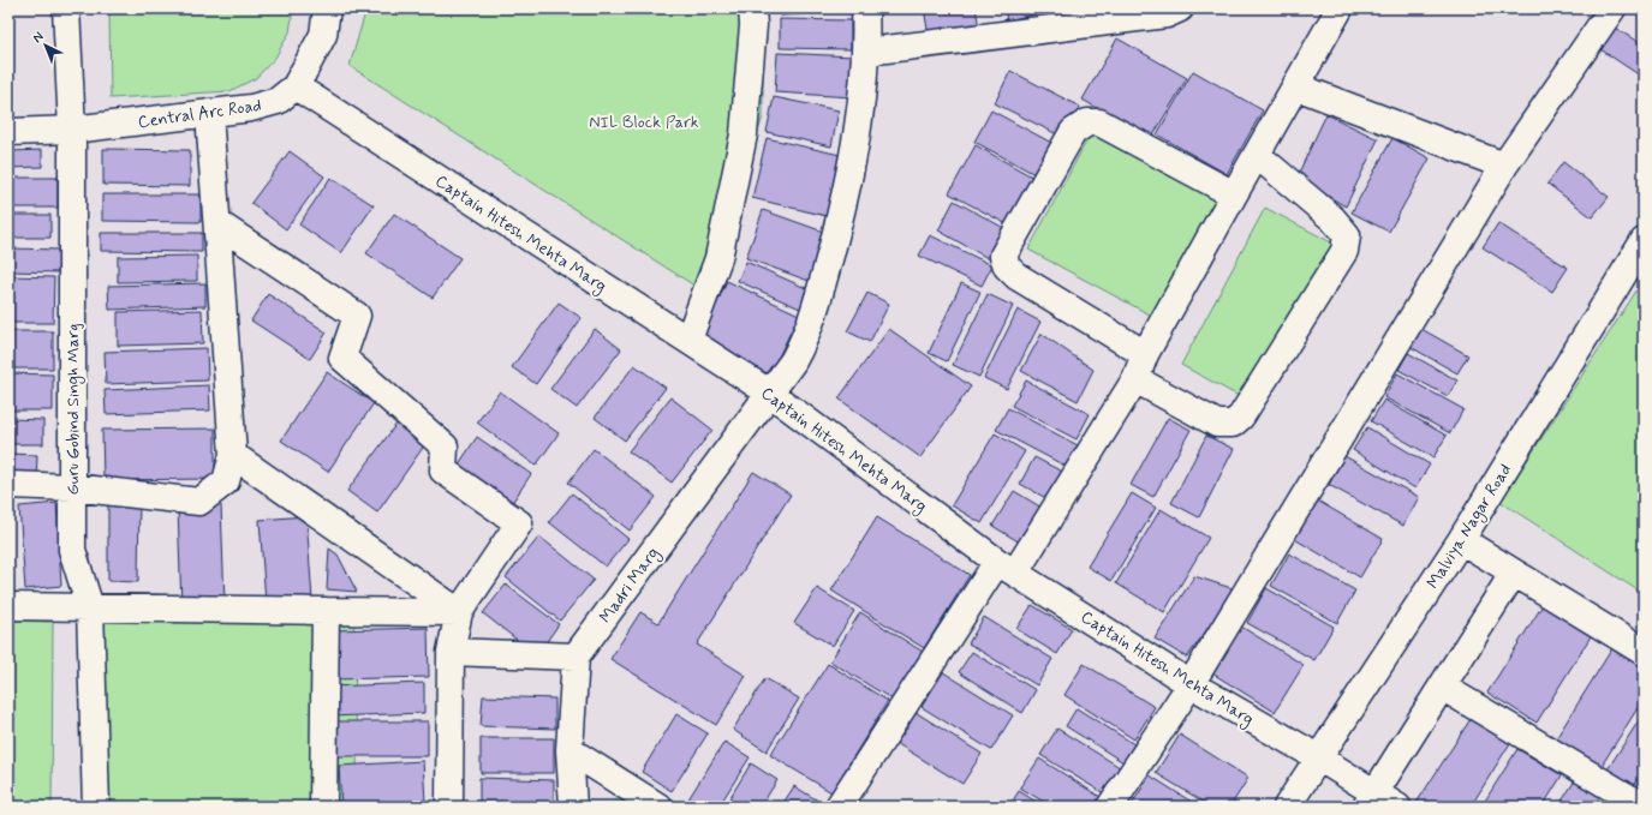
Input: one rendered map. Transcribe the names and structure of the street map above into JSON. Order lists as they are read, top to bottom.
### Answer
{
  "streets": {
    "street": [
      "Central Arc Road",
      "Captain Hitesh Mehta Marg",
      "Guru Gobind Singh Marg",
      "Malviya Nagar Road",
      "Madri Marg"
    ]
  },
  "crossings": [
    ["Central Arc Road", "Captain Hitesh Mehta Marg"],
    ["Central Arc Road", "Guru Gobind Singh Marg"],
    ["Captain Hitesh Mehta Marg", "Malviya Nagar Road"],
    ["Captain Hitesh Mehta Marg", "Madri Marg"]
  ],
  "parks": ["NIL Block Park"],
  "north": "top left"
}
